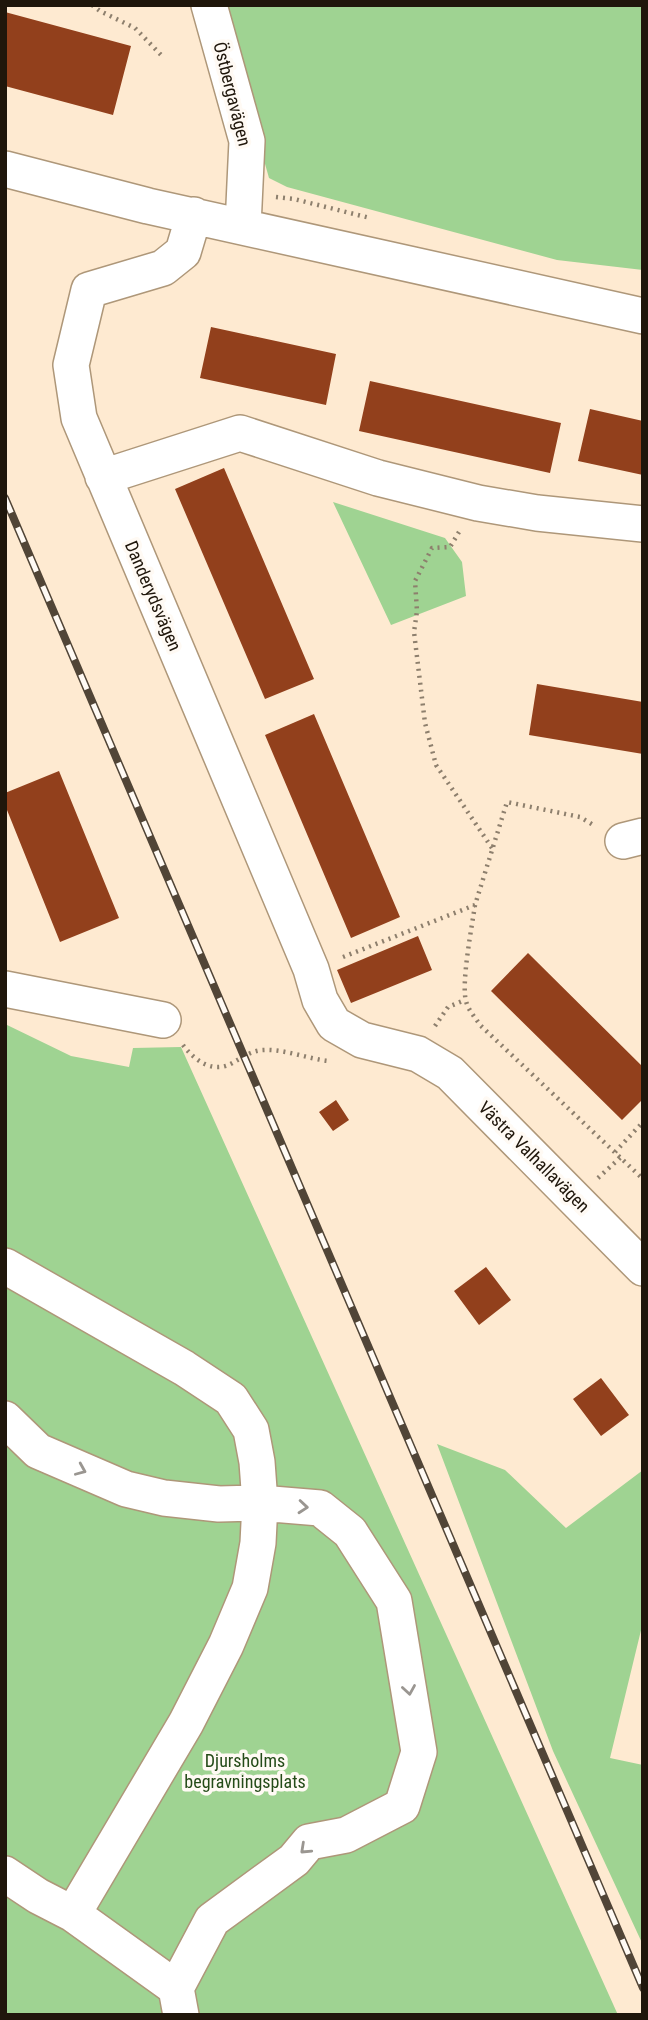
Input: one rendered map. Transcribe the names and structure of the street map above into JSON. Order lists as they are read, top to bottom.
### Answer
{
  "streets": {
    "street": ["Östbergavägen", "Danderydsvägen", "Västra Valhallavägen"]
  },
  "crossings": [
    ["Danderydsvägen", "Västra Valhallavägen"]
  ],
  "parks": ["Djursholms begravningsplats"]
}
